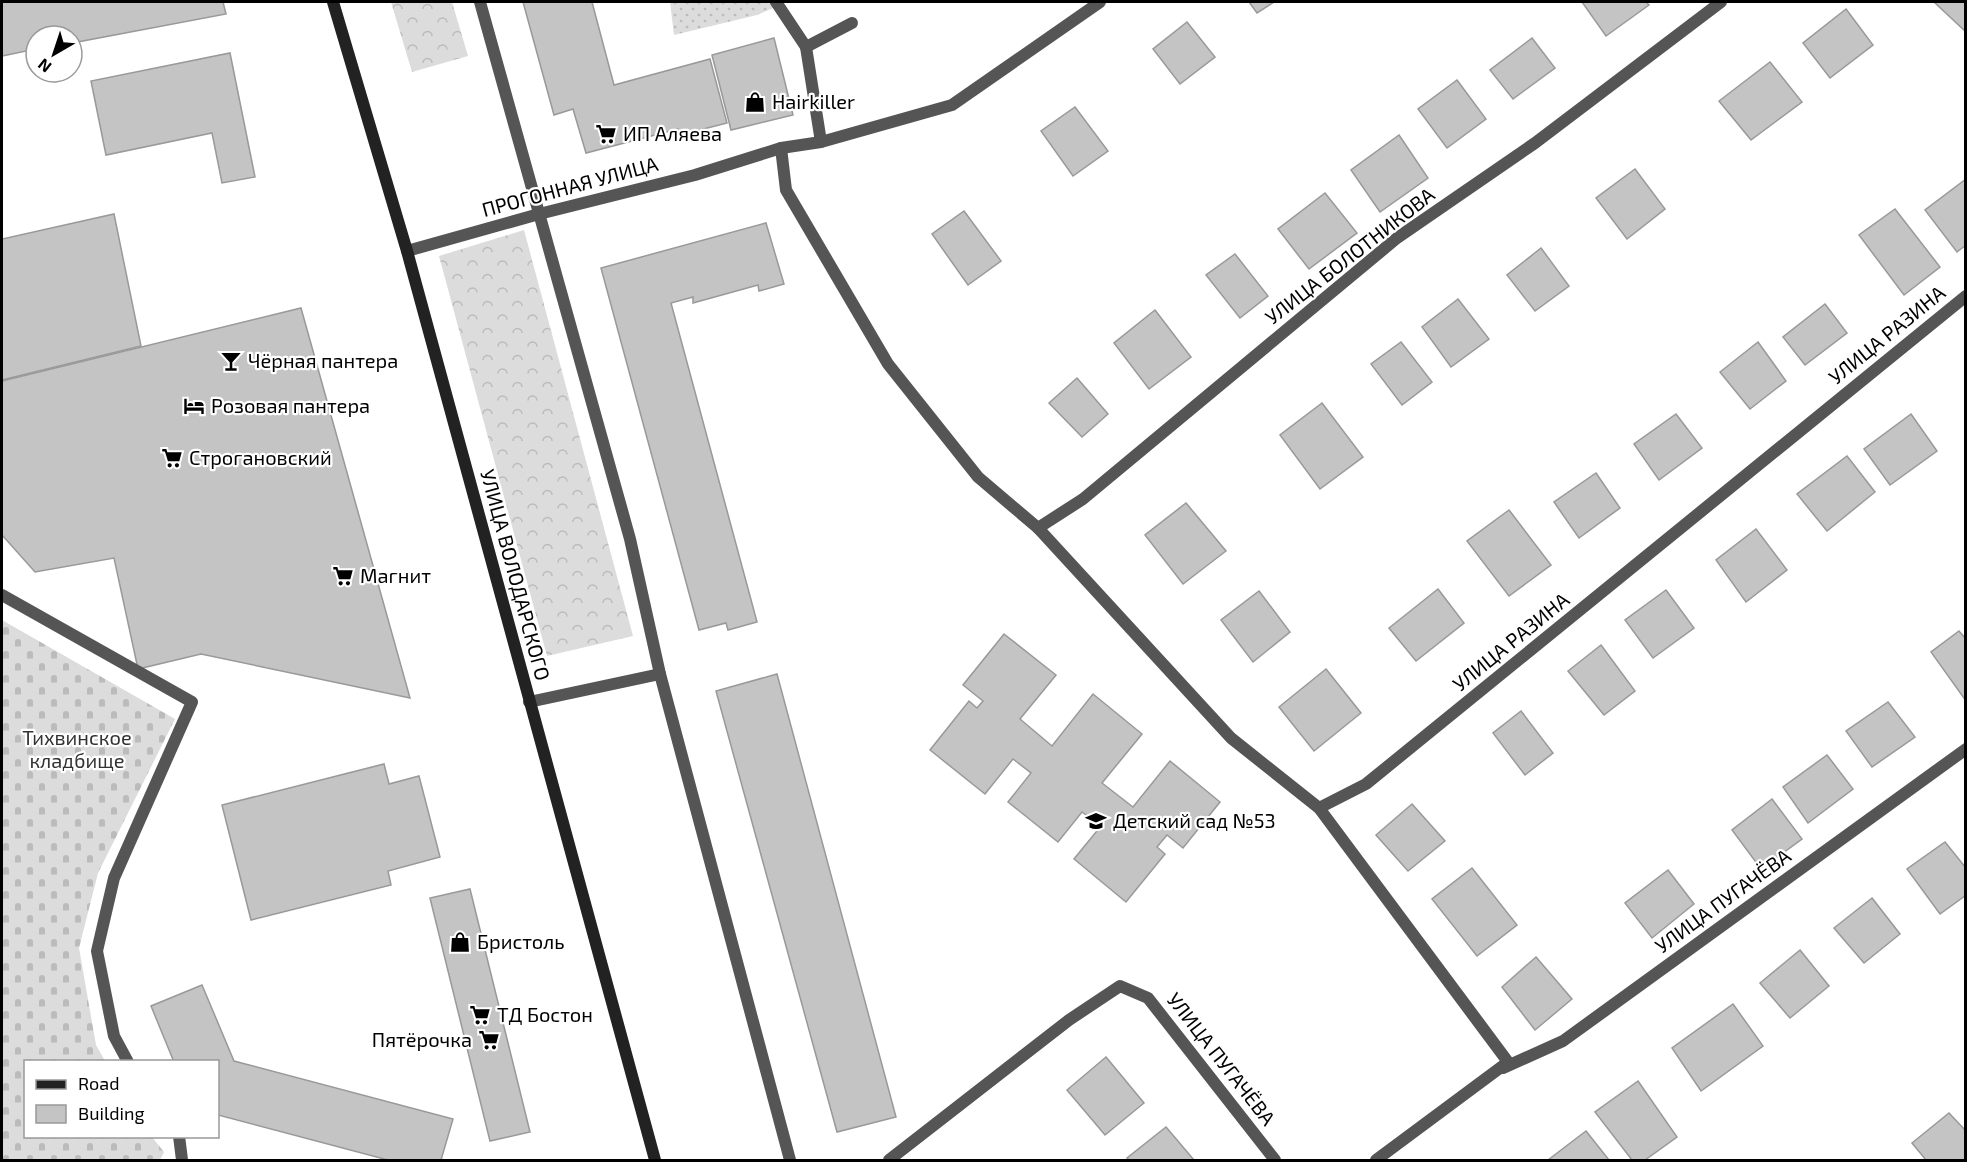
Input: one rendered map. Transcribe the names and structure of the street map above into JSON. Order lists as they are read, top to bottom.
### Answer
{
  "streets": {
    "main road": ["УЛИЦА ВОЛОДАРСКОГО"],
    "street": [
      "ПРОГОННАЯ УЛИЦА",
      "УЛИЦА БОЛОТНИКОВА",
      "УЛИЦА РАЗИНА",
      "УЛИЦА ПУГАЧЁВА"
    ]
  },
  "crossings": [
    ["ПРОГОННАЯ УЛИЦА", "УЛИЦА ВОЛОДАРСКОГО"],
    ["УЛИЦА РАЗИНА", "УЛИЦА ПУГАЧЁВА"]
  ],
  "parks": ["Тихвинское кладбище"],
  "places": {
    "shop": ["Hairkiller", "Бристоль"],
    "supermarket": [
      "ИП Аляева",
      "Строгановский",
      "Магнит",
      "ТД Бостон",
      "Пятёрочка"
    ],
    "bar": ["Чёрная пантера"],
    "hotel": ["Розовая пантера"],
    "school or university": ["Детский сад №53"]
  },
  "legend": ["Road", "Building"],
  "north": "bottom left"
}
